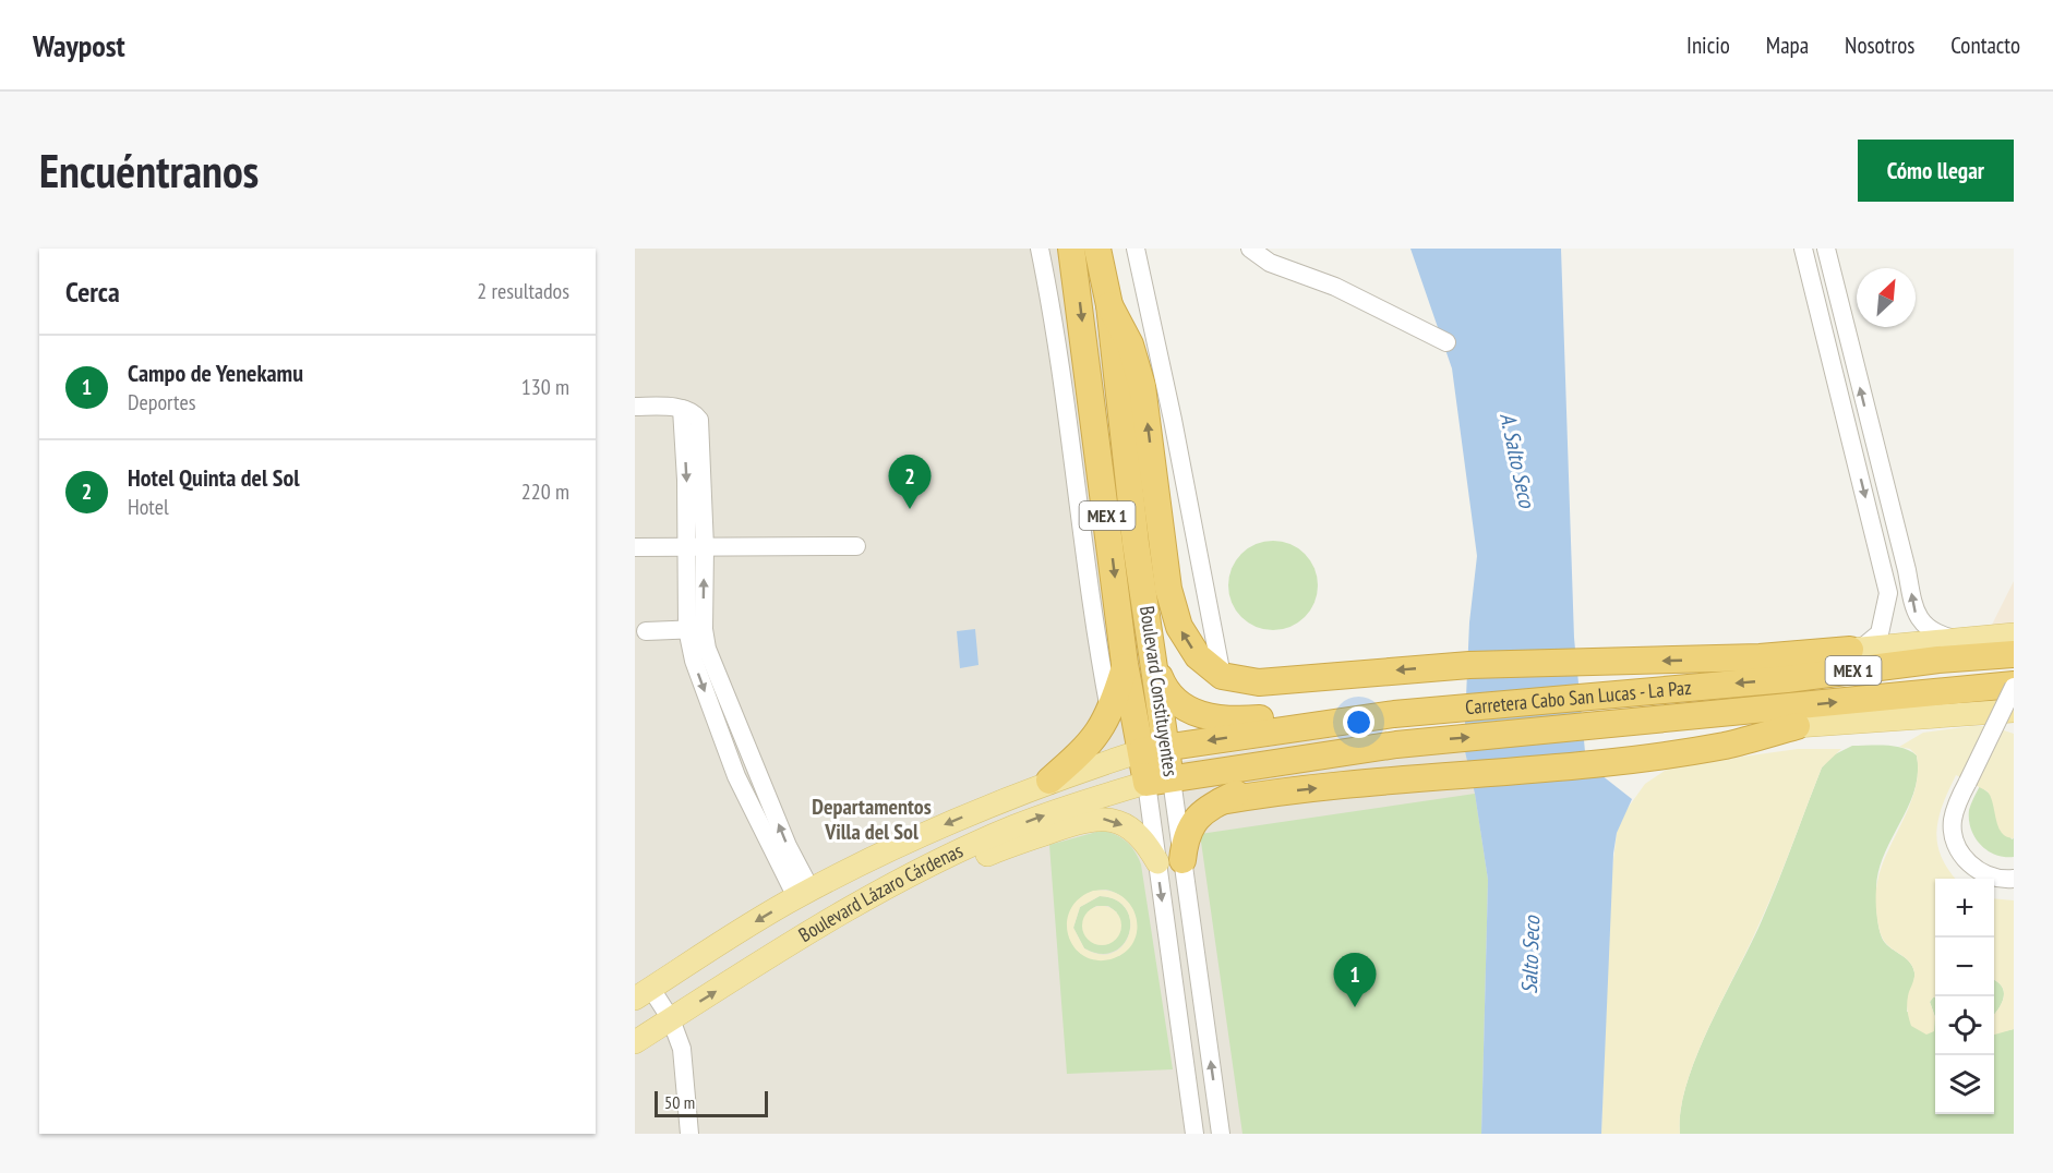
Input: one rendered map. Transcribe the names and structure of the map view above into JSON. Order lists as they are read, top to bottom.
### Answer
{
  "streets": {
    "highway": ["MEX 1", "Boulevard Constituyentes", "Carretera Cabo San Lucas - La Paz"],
    "main road": ["Boulevard Lázaro Cárdenas"]
  },
  "crossings": [
    ["MEX 1", "Boulevard Constituyentes"],
    ["MEX 1", "Carretera Cabo San Lucas - La Paz"],
    ["Boulevard Constituyentes", "Carretera Cabo San Lucas - La Paz"],
    ["Boulevard Constituyentes", "Boulevard Lázaro Cárdenas"],
    ["Carretera Cabo San Lucas - La Paz", "Boulevard Lázaro Cárdenas"]
  ],
  "districts": ["Departamentos Villa del Sol"],
  "water": ["A. Salto Seco", "Salto Seco"],
  "scale_bar": "50 m",
  "north": "top right",
  "page": {
    "header": "Waypost",
    "nav": [
      "Inicio",
      "Mapa",
      "Nosotros",
      "Contacto"
    ],
    "buttons": "Cómo llegar",
    "title": "Encuéntranos",
    "heading": ["Cerca", "2 resultados"],
    "list": [
      {
        "mark": "1",
        "name": "Campo de Yenekamu",
        "note": "Deportes",
        "value": "130 m"
      },
      {
        "mark": "2",
        "name": "Hotel Quinta del Sol",
        "note": "Hotel",
        "value": "220 m"
      }
    ],
    "pins": ["2", "1"],
    "map_buttons": ["+", "−"],
    "scale": "50 m"
  }
}
